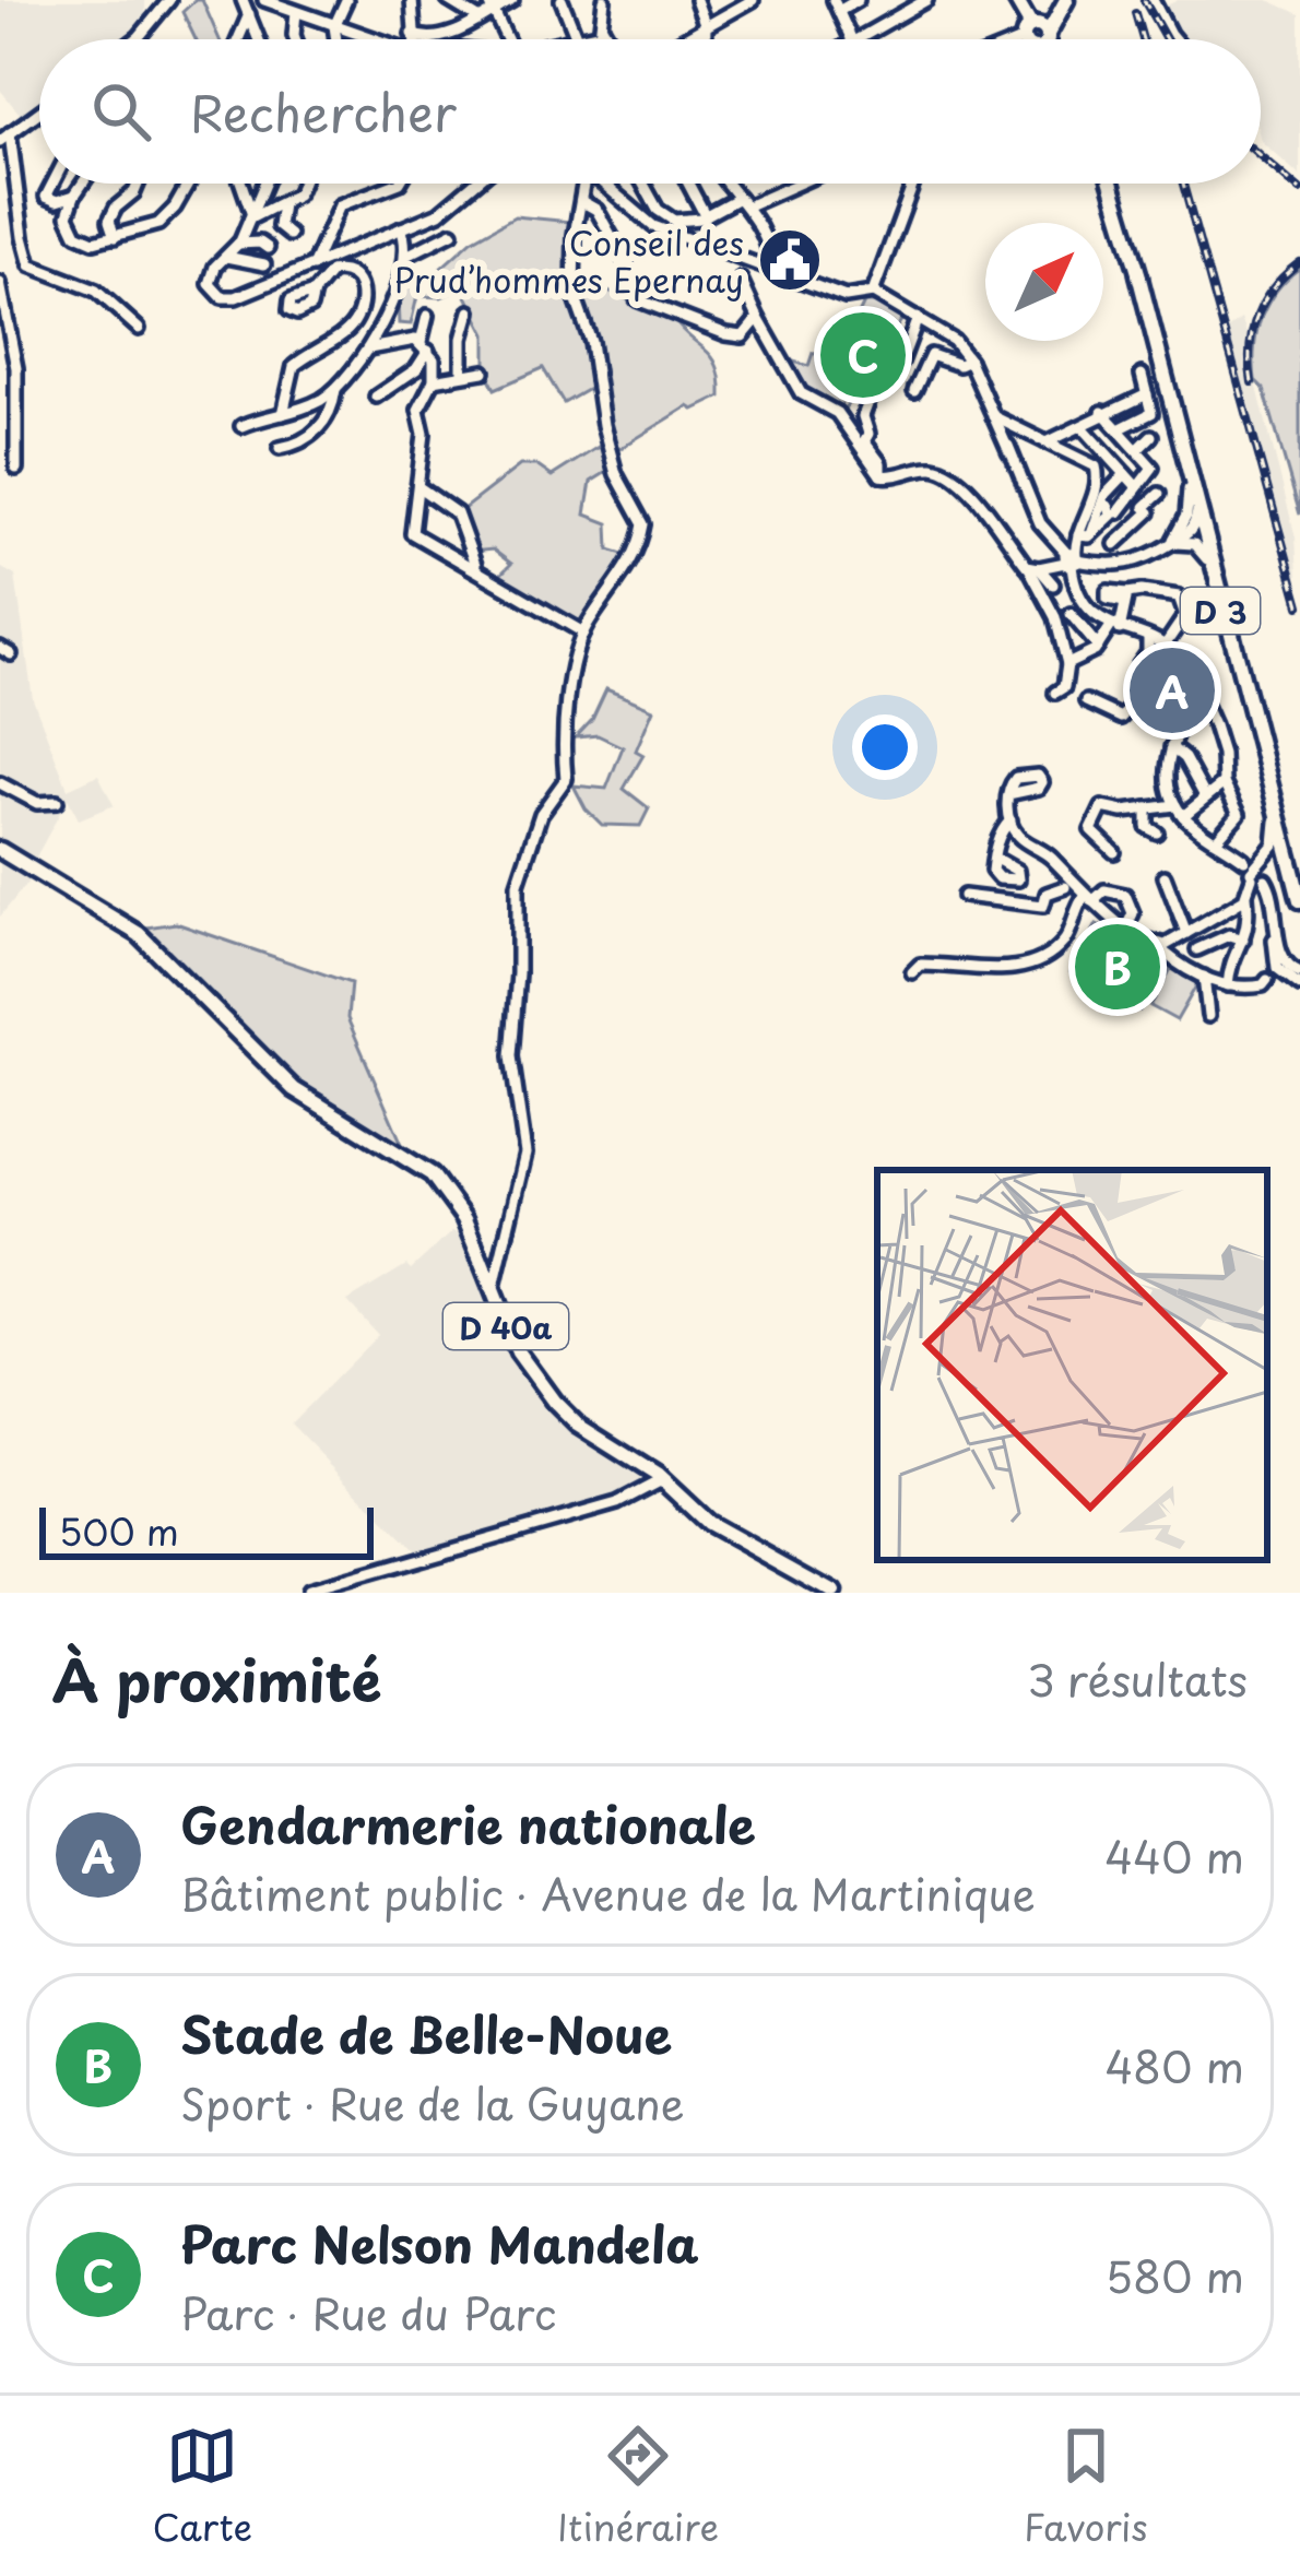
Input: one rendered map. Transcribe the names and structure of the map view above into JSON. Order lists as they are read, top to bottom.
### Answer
{
  "streets": {
    "main road": ["D 3", "D 40a"]
  },
  "places": {
    "public building": ["Conseil des Prud’hommes Epernay"]
  },
  "scale_bar": "500 m",
  "north": "top right",
  "page": {
    "search": "Rechercher",
    "pins": ["C", "A", "B"],
    "scale": "500 m",
    "heading": ["À proximité", "3 résultats"],
    "list": [
      {
        "mark": "A",
        "name": "Gendarmerie nationale",
        "note": "Bâtiment public · Avenue de la Martinique",
        "value": "440 m"
      },
      {
        "mark": "B",
        "name": "Stade de Belle-Noue",
        "note": "Sport · Rue de la Guyane",
        "value": "480 m"
      },
      {
        "mark": "C",
        "name": "Parc Nelson Mandela",
        "note": "Parc · Rue du Parc",
        "value": "580 m"
      }
    ],
    "nav": ["Carte", "Itinéraire", "Favoris"]
  }
}
